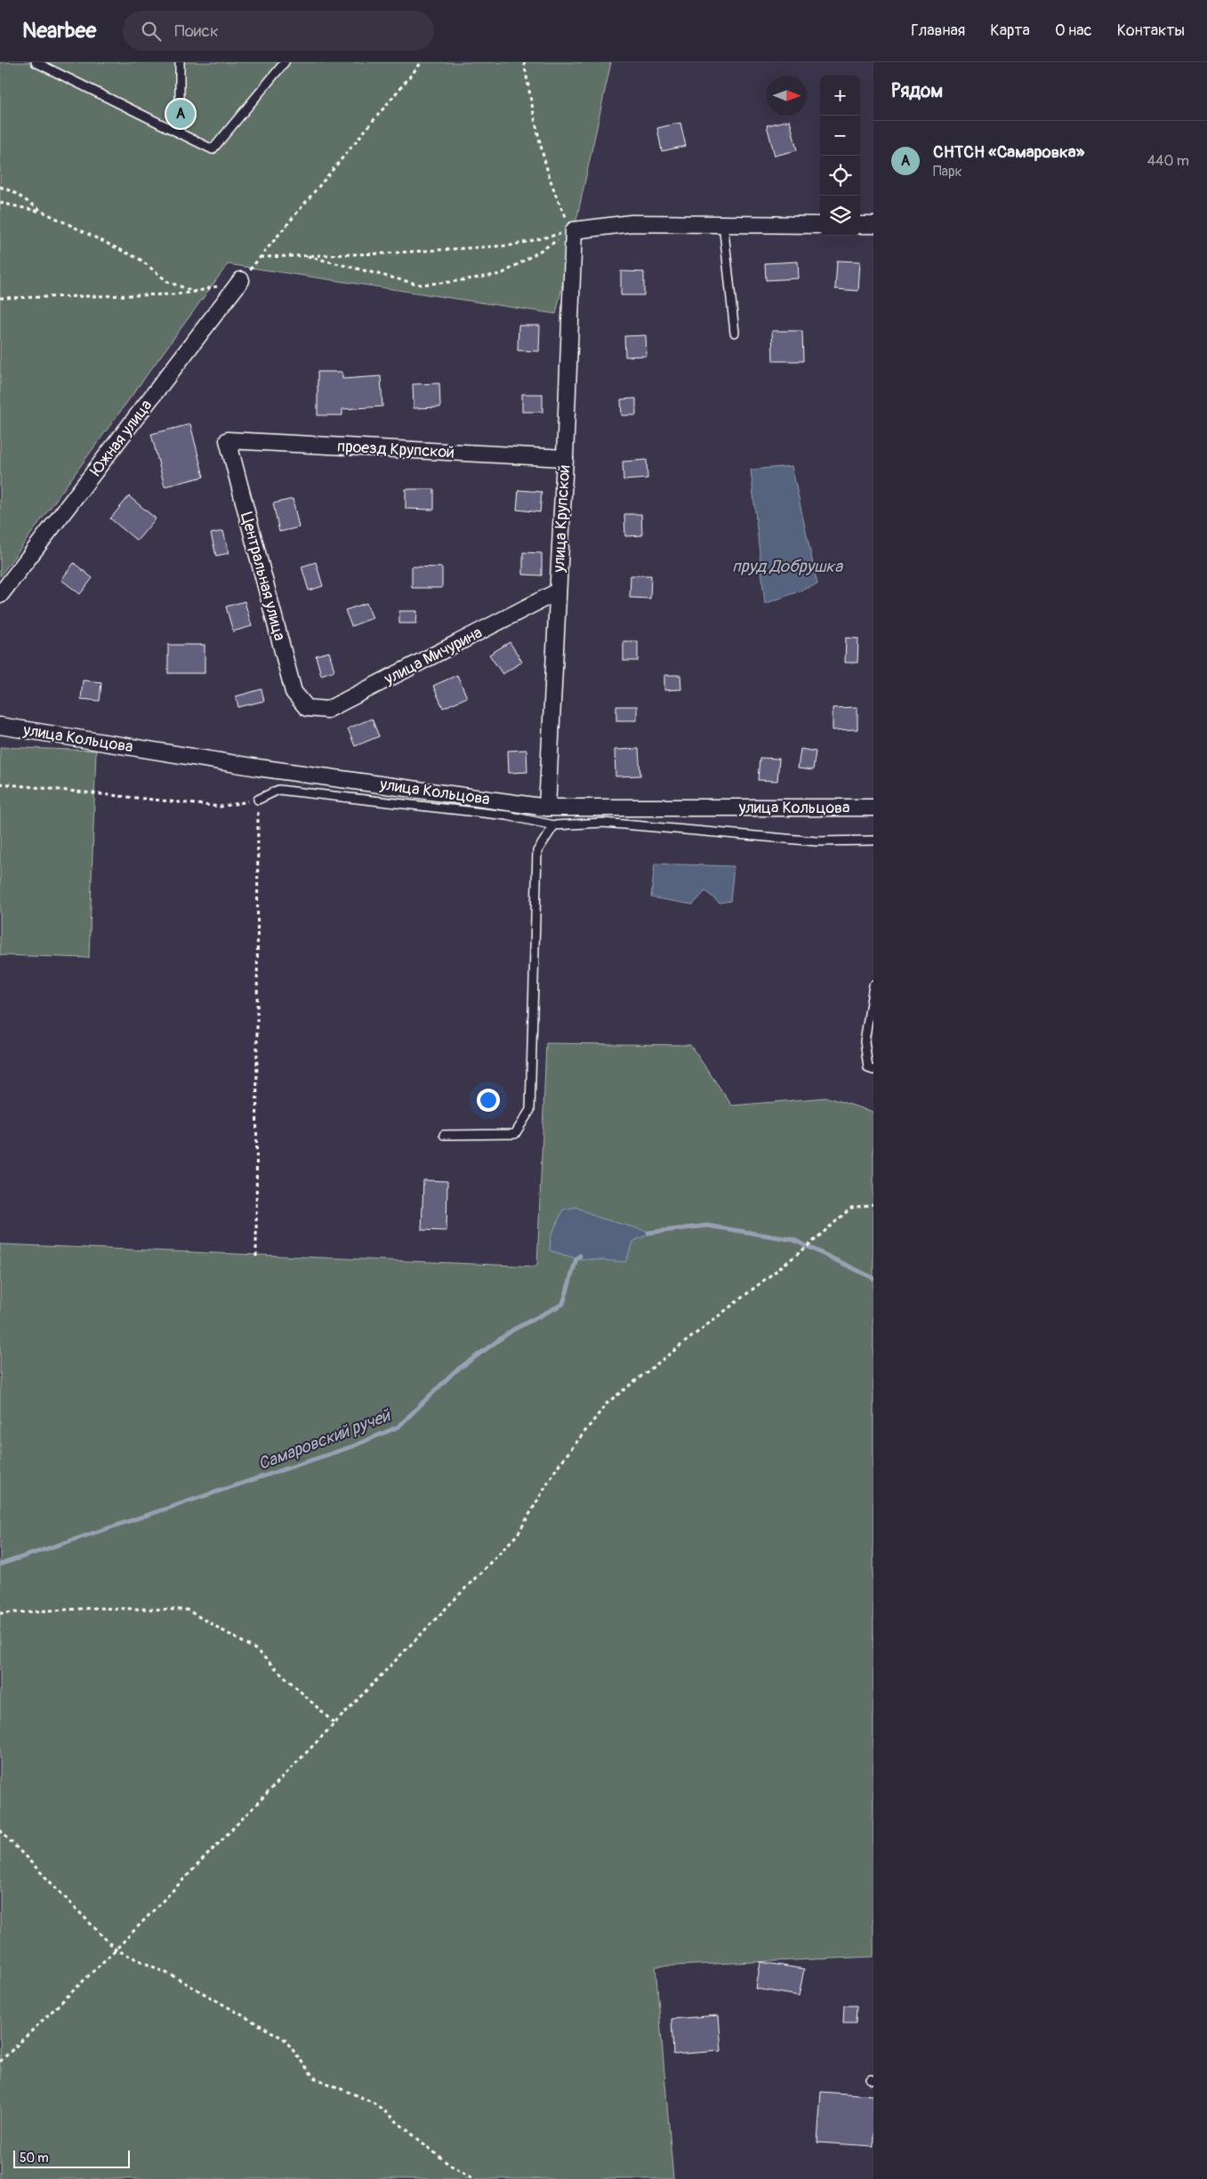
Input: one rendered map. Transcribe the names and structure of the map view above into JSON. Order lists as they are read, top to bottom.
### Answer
{
  "streets": {
    "street": [
      "Южная улица",
      "проезд Крупской",
      "улица Крупской",
      "Центральная улица",
      "улица Мичурина",
      "улица Кольцова"
    ]
  },
  "crossings": [
    ["проезд Крупской", "улица Крупской"],
    ["проезд Крупской", "Центральная улица"],
    ["улица Крупской", "улица Мичурина"],
    ["улица Крупской", "улица Кольцова"],
    ["Центральная улица", "улица Мичурина"]
  ],
  "water": ["пруд Добрушка", "Самаровский ручей"],
  "scale_bar": "50 m",
  "north": "right",
  "page": {
    "header": "Nearbee",
    "search": "Поиск",
    "nav": [
      "Главная",
      "Карта",
      "О нас",
      "Контакты"
    ],
    "heading": "Рядом",
    "map_buttons": ["+", "−"],
    "pins": "A",
    "list": [
      {
        "mark": "A",
        "name": "СНТСН «Самаровка»",
        "note": "Парк",
        "value": "440 m"
      }
    ],
    "scale": "50 m"
  }
}
